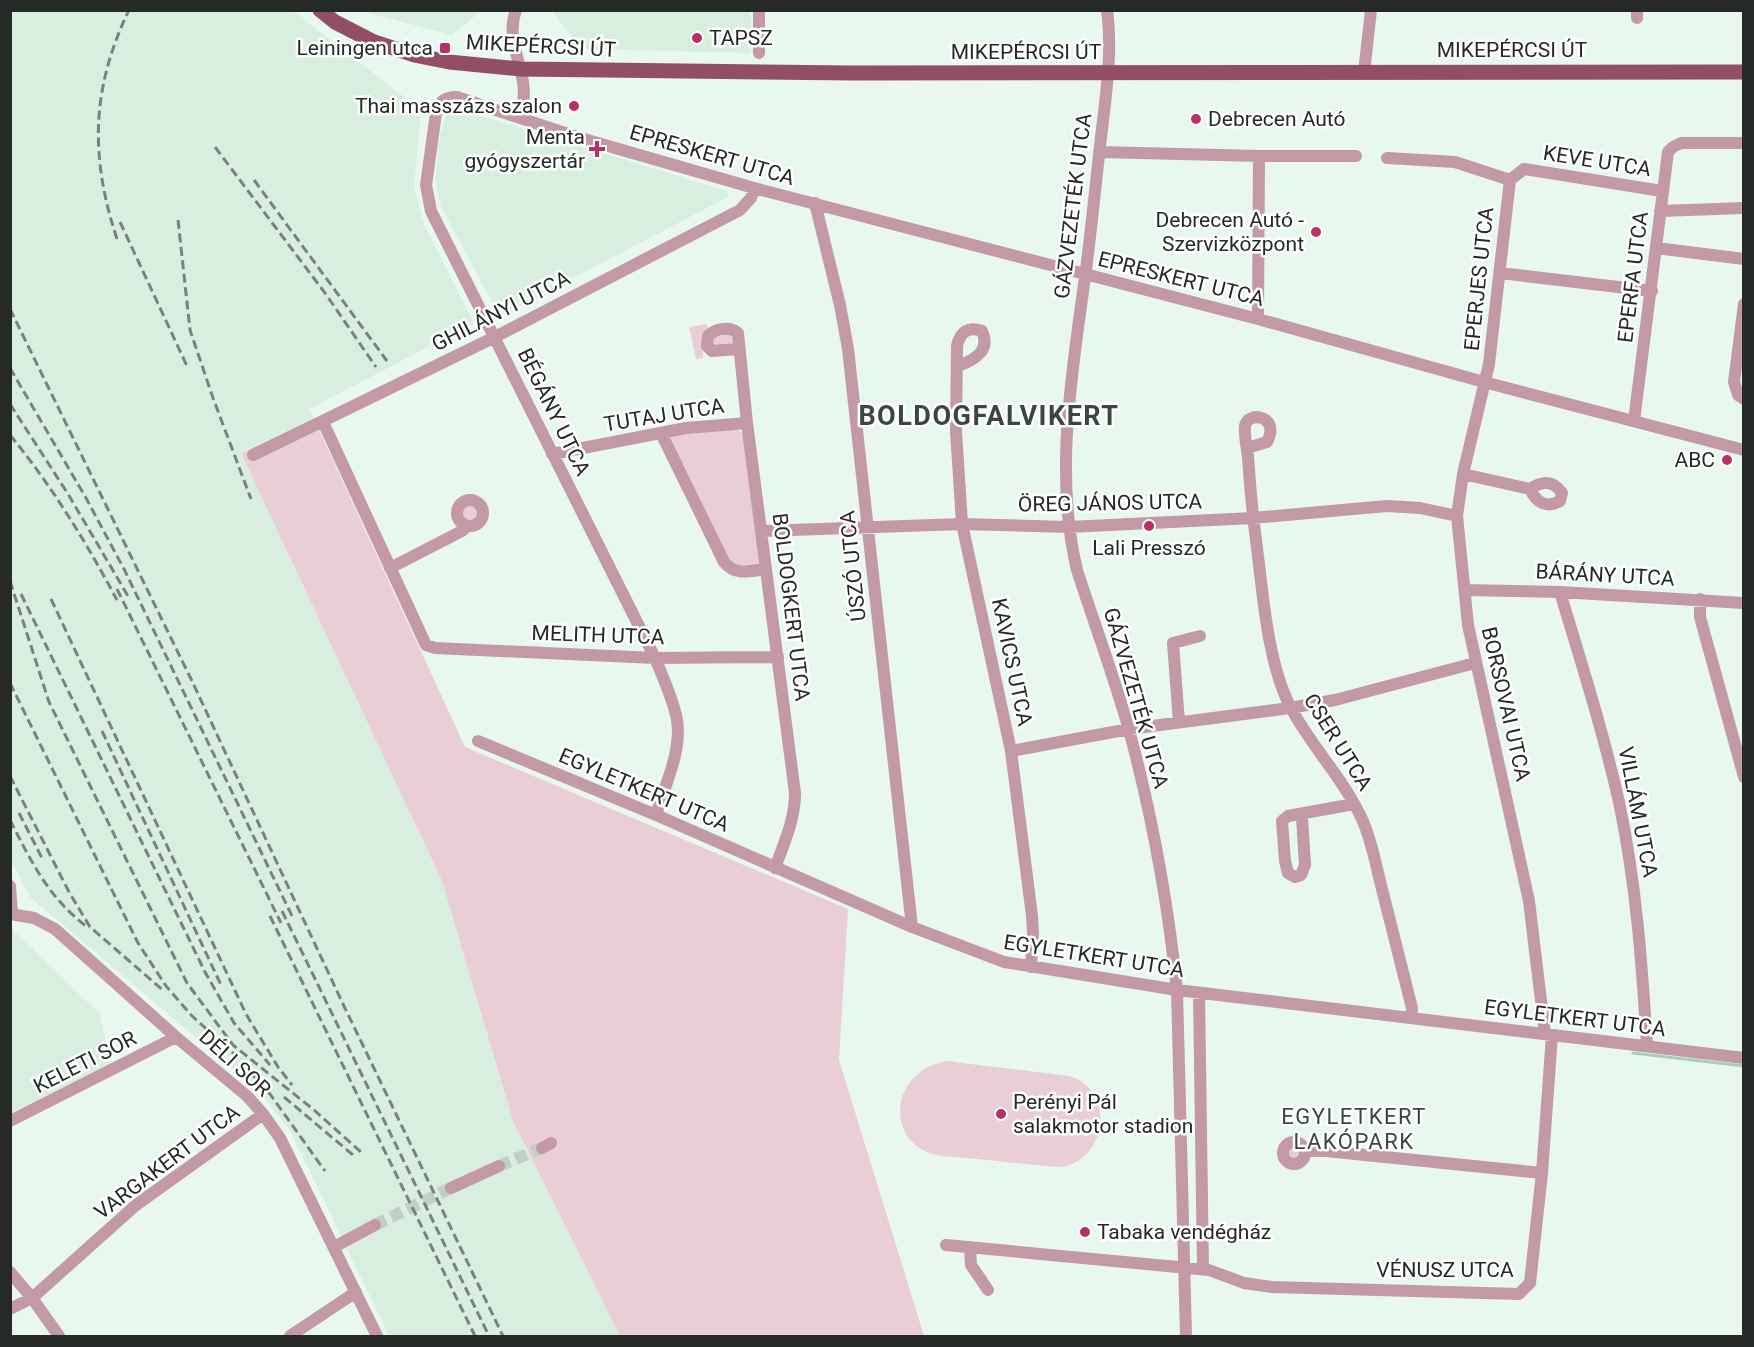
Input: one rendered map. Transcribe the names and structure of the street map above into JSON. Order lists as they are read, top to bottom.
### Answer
{
  "streets": {
    "main road": ["MIKEPÉRCSI ÚT"],
    "street": [
      "EPRESKERT UTCA",
      "KEVE UTCA",
      "GÁZVEZETÉK UTCA",
      "EPERFA UTCA",
      "EPERJES UTCA",
      "GHILÁNYI UTCA",
      "BÉGÁNY UTCA",
      "TUTAJ UTCA",
      "ÖREG JÁNOS UTCA",
      "ÚSZÓ UTCA",
      "BÁRÁNY UTCA",
      "BOLDOGKERT UTCA",
      "MELITH UTCA",
      "KAVICS UTCA",
      "BORSOVAI UTCA",
      "CSER UTCA",
      "EGYLETKERT UTCA",
      "VILLÁM UTCA",
      "KELETI SOR",
      "DÉLI SOR",
      "VARGAKERT UTCA",
      "VÉNUSZ UTCA"
    ]
  },
  "crossings": [
    ["MIKEPÉRCSI ÚT", "GÁZVEZETÉK UTCA"],
    ["EPRESKERT UTCA", "GÁZVEZETÉK UTCA"],
    ["EPRESKERT UTCA", "EPERFA UTCA"],
    ["EPRESKERT UTCA", "EPERJES UTCA"],
    ["EPRESKERT UTCA", "GHILÁNYI UTCA"],
    ["EPRESKERT UTCA", "BÉGÁNY UTCA"],
    ["EPRESKERT UTCA", "ÚSZÓ UTCA"],
    ["EPRESKERT UTCA", "BORSOVAI UTCA"],
    ["KEVE UTCA", "EPERFA UTCA"],
    ["KEVE UTCA", "EPERJES UTCA"],
    ["GÁZVEZETÉK UTCA", "ÖREG JÁNOS UTCA"],
    ["GÁZVEZETÉK UTCA", "EGYLETKERT UTCA"],
    ["GÁZVEZETÉK UTCA", "VÉNUSZ UTCA"],
    ["EPERJES UTCA", "BORSOVAI UTCA"],
    ["GHILÁNYI UTCA", "BÉGÁNY UTCA"],
    ["BÉGÁNY UTCA", "TUTAJ UTCA"],
    ["BÉGÁNY UTCA", "MELITH UTCA"],
    ["BÉGÁNY UTCA", "EGYLETKERT UTCA"],
    ["TUTAJ UTCA", "BOLDOGKERT UTCA"],
    ["ÖREG JÁNOS UTCA", "ÚSZÓ UTCA"],
    ["ÖREG JÁNOS UTCA", "BOLDOGKERT UTCA"],
    ["ÖREG JÁNOS UTCA", "KAVICS UTCA"],
    ["ÖREG JÁNOS UTCA", "BORSOVAI UTCA"],
    ["ÖREG JÁNOS UTCA", "CSER UTCA"],
    ["ÚSZÓ UTCA", "EGYLETKERT UTCA"],
    ["BÁRÁNY UTCA", "BORSOVAI UTCA"],
    ["BÁRÁNY UTCA", "VILLÁM UTCA"],
    ["BOLDOGKERT UTCA", "MELITH UTCA"],
    ["BOLDOGKERT UTCA", "EGYLETKERT UTCA"],
    ["KAVICS UTCA", "EGYLETKERT UTCA"],
    ["BORSOVAI UTCA", "EGYLETKERT UTCA"],
    ["BORSOVAI UTCA", "VÉNUSZ UTCA"],
    ["CSER UTCA", "EGYLETKERT UTCA"],
    ["EGYLETKERT UTCA", "VILLÁM UTCA"],
    ["EGYLETKERT UTCA", "VÉNUSZ UTCA"],
    ["KELETI SOR", "DÉLI SOR"],
    ["DÉLI SOR", "VARGAKERT UTCA"]
  ],
  "districts": ["BOLDOGFALVIKERT", "EGYLETKERT LAKÓPARK"],
  "places": {
    "other": [
      "TAPSZ",
      "Thai masszázs szalon",
      "Debrecen Autó",
      "Debrecen Autó - Szervizközpont",
      "ABC",
      "Lali Presszó",
      "Perényi Pál salakmotor stadion",
      "Tabaka vendégház"
    ],
    "transit": ["Leiningen utca"],
    "health": ["Menta gyógyszertár"]
  }
}
